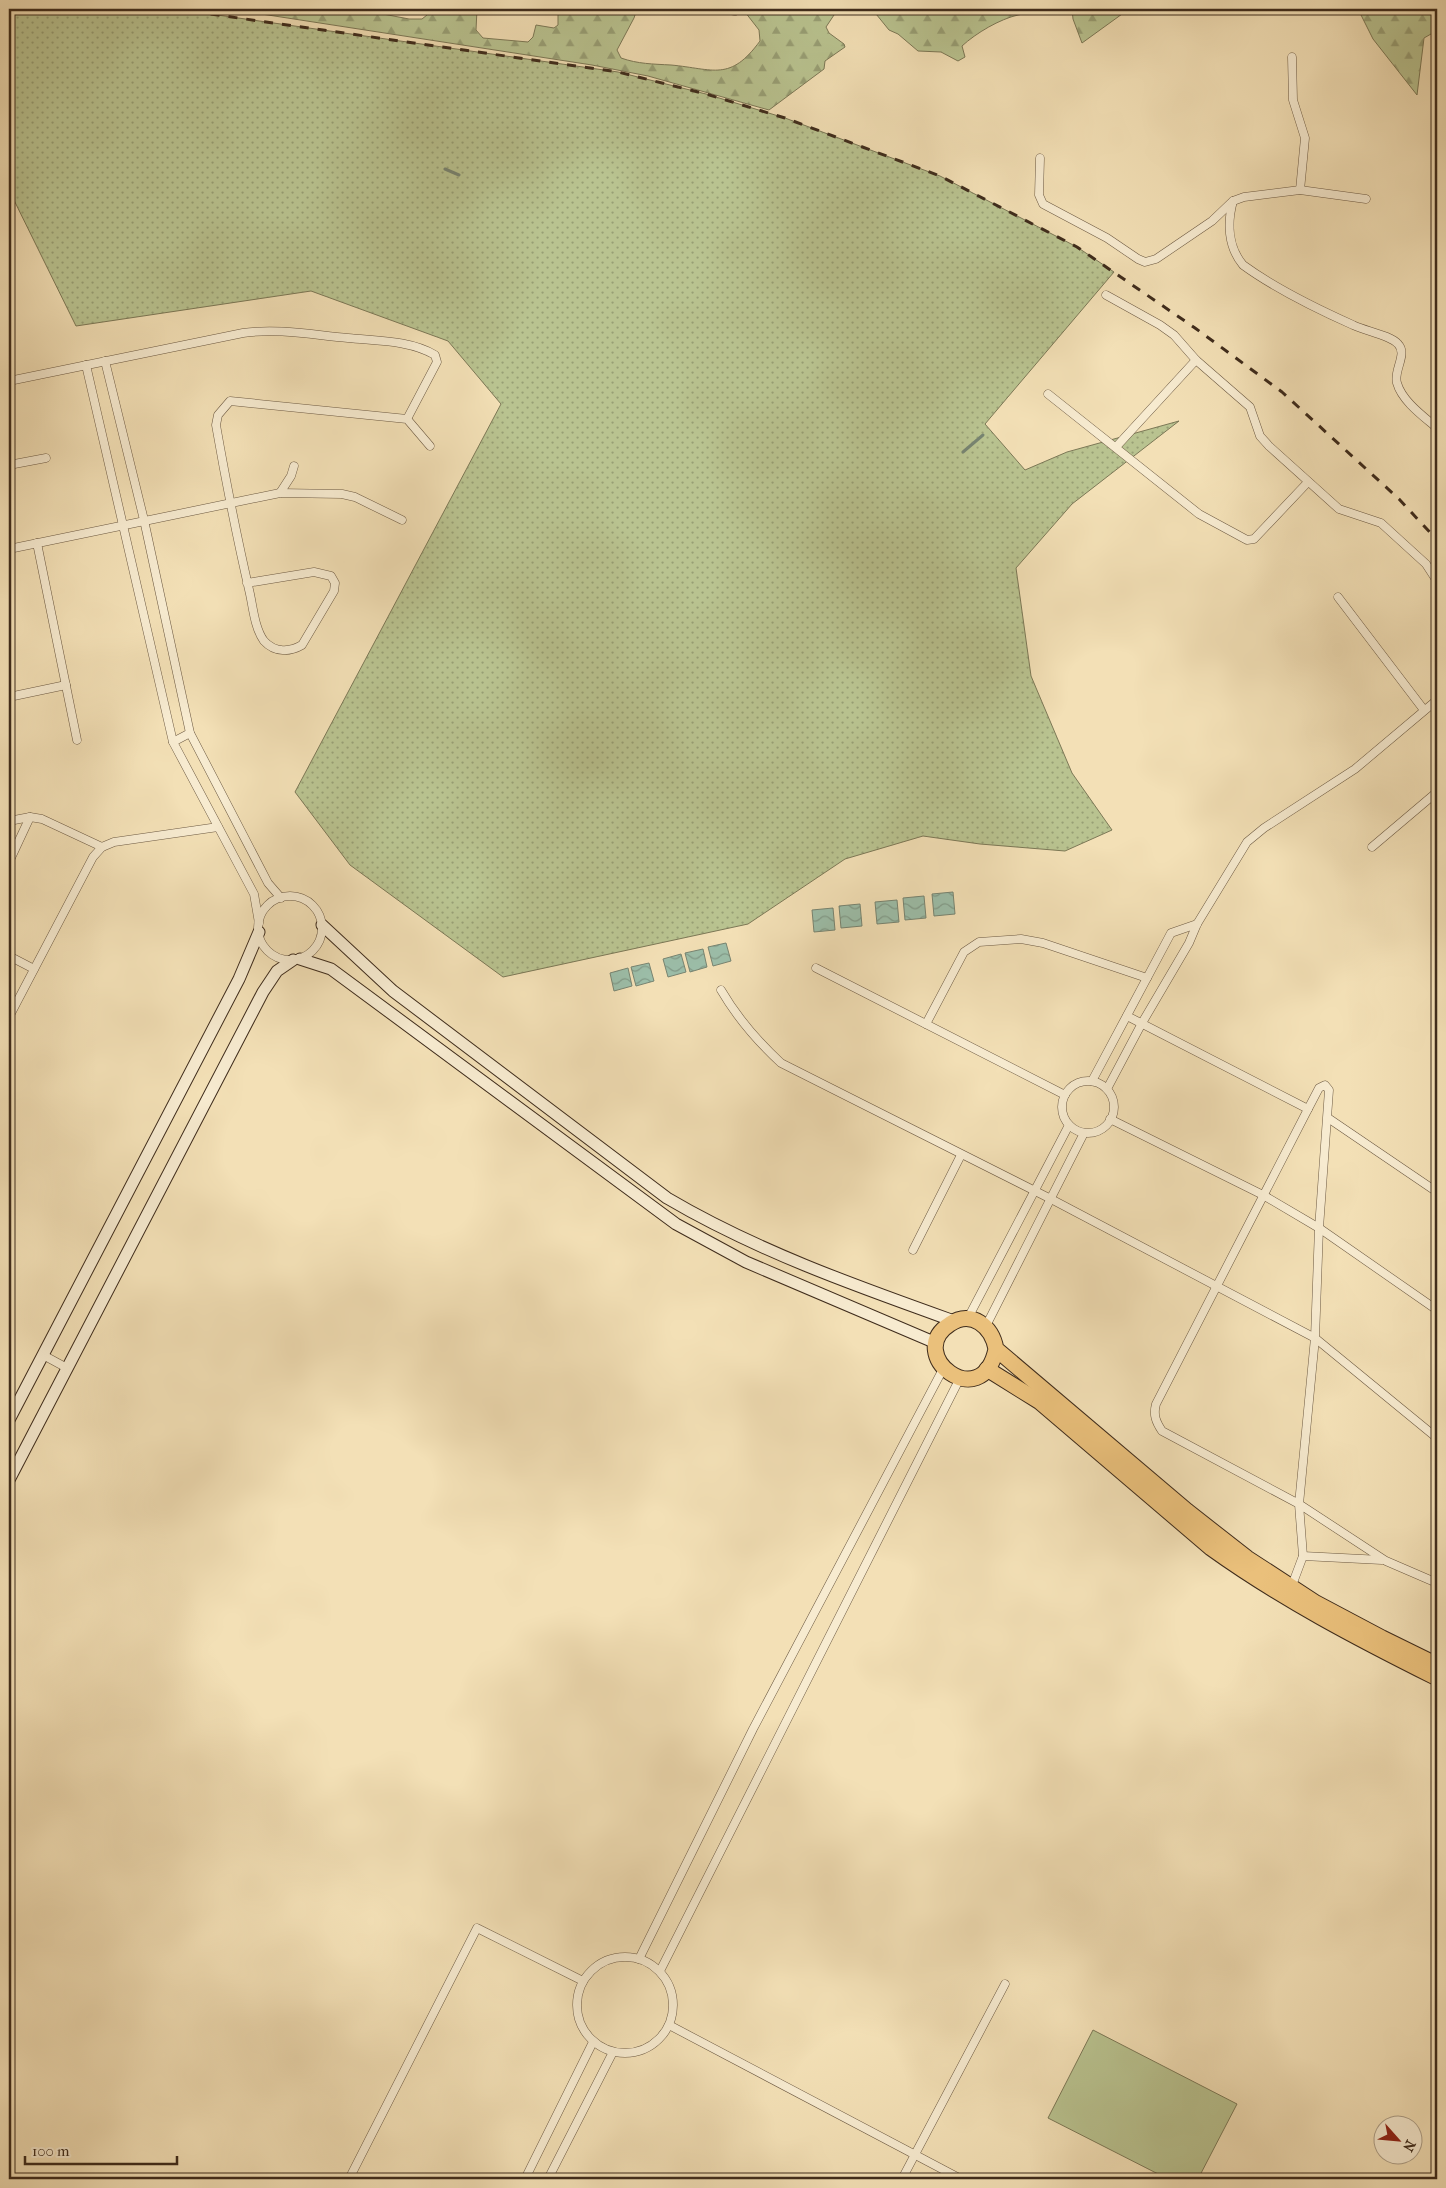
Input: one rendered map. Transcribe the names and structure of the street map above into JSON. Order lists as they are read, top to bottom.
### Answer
{
  "scale_bar": "100 m",
  "north": "bottom right"
}
